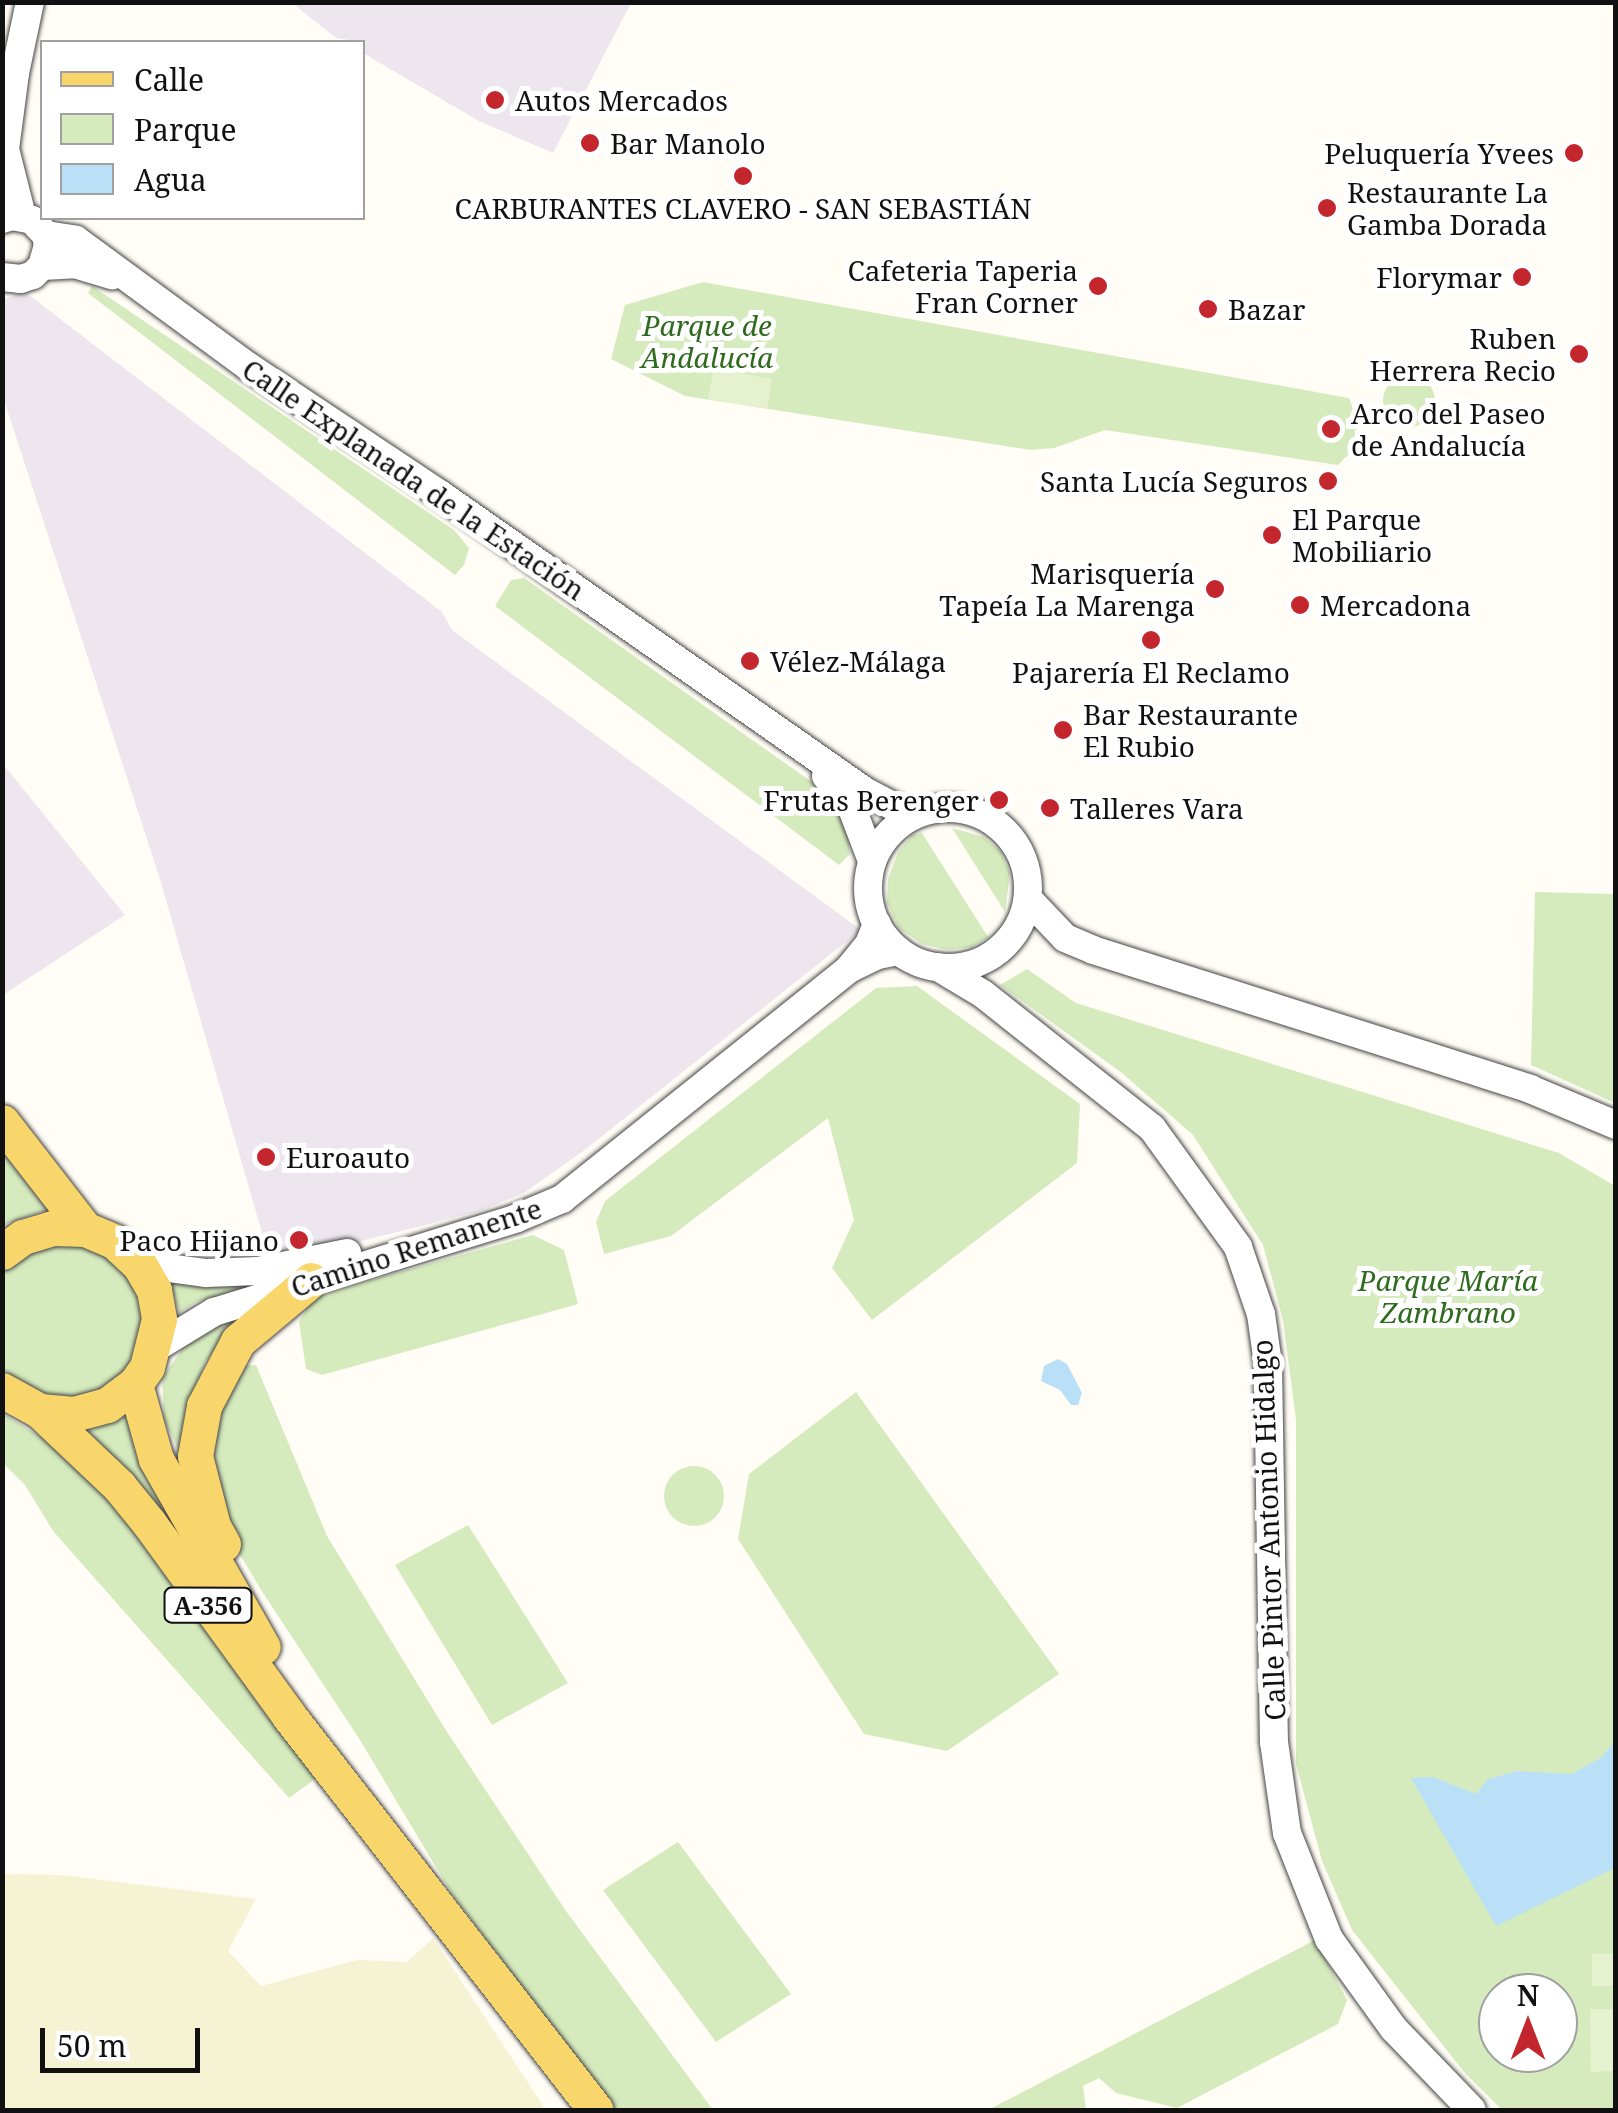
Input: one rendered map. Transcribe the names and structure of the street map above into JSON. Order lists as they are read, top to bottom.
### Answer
{
  "streets": {
    "main road": ["A-356"],
    "street": ["Calle Explanada de la Estación", "Camino Remanente", "Calle Pintor Antonio Hidalgo"]
  },
  "crossings": [
    ["Camino Remanente", "Calle Pintor Antonio Hidalgo"]
  ],
  "parks": ["Parque de Andalucía", "Parque María Zambrano"],
  "places": [
    "Autos Mercados",
    "Bar Manolo",
    "Peluquería Yvees",
    "CARBURANTES CLAVERO - SAN SEBASTIÁN",
    "Restaurante La Gamba Dorada",
    "Florymar",
    "Cafeteria Taperia Fran Corner",
    "Bazar",
    "Ruben Herrera Recio",
    "Arco del Paseo de Andalucía",
    "Santa Lucía Seguros",
    "El Parque Mobiliario",
    "Marisquería Tapeía La Marenga",
    "Mercadona",
    "Pajarería El Reclamo",
    "Vélez-Málaga",
    "Bar Restaurante El Rubio",
    "Frutas Berenger",
    "Talleres Vara",
    "Euroauto",
    "Paco Hijano"
  ],
  "legend": ["Calle", "Parque", "Agua"],
  "scale_bar": "50 m",
  "north": "top"
}
